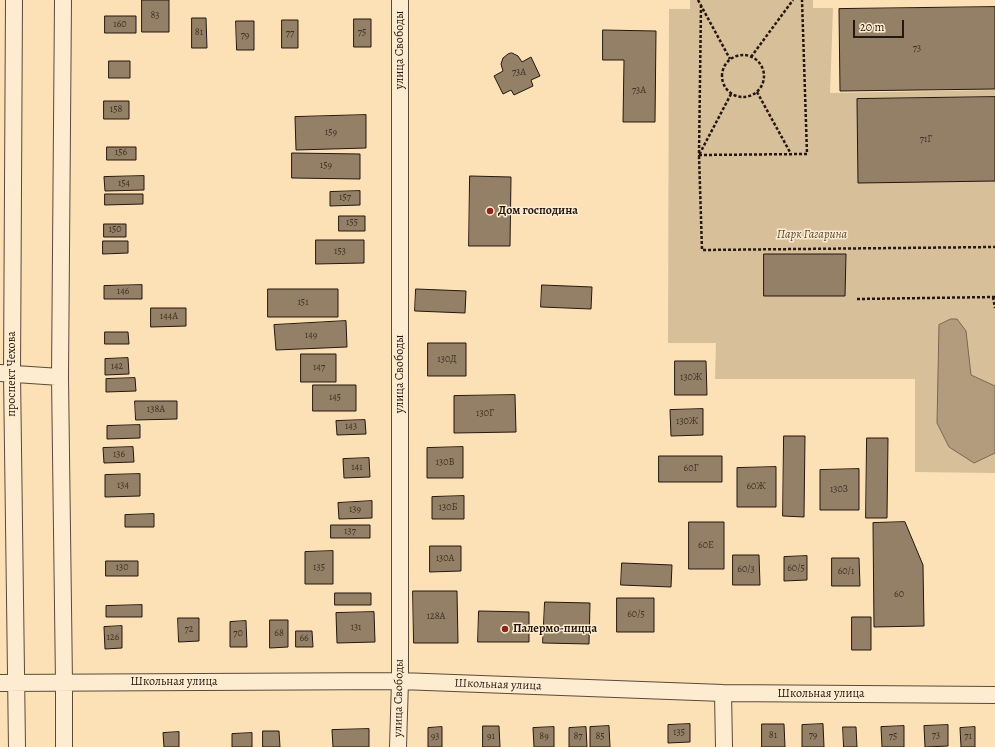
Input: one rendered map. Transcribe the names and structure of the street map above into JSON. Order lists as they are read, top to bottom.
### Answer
{
  "streets": {
    "street": ["улица Свободы", "проспект Чехова", "Школьная улица"]
  },
  "crossings": [
    ["улица Свободы", "Школьная улица"],
    ["проспект Чехова", "Школьная улица"]
  ],
  "parks": ["Парк Гагарина"],
  "places": ["Дом господина", "Палермо-пицца"],
  "house_numbers": [
    "83",
    "160",
    "81",
    "75",
    "77",
    "79",
    "73",
    "73А",
    "73А",
    "158",
    "159",
    "71Г",
    "156",
    "159",
    "154",
    "157",
    "155",
    "150",
    "153",
    "146",
    "151",
    "144А",
    "149",
    "130Д",
    "142",
    "147",
    "130Ж",
    "145",
    "138А",
    "130Г",
    "130Ж",
    "143",
    "136",
    "130В",
    "141",
    "60Г",
    "134",
    "60Ж",
    "130З",
    "130Б",
    "139",
    "137",
    "60Е",
    "130А",
    "130",
    "135",
    "60/5",
    "60/3",
    "60/1",
    "60",
    "60/5",
    "128А",
    "131",
    "72",
    "70",
    "68",
    "126",
    "66",
    "135",
    "81",
    "79",
    "73",
    "93",
    "91",
    "89",
    "87",
    "85",
    "75",
    "71"
  ],
  "scale_bar": "20 m"
}
